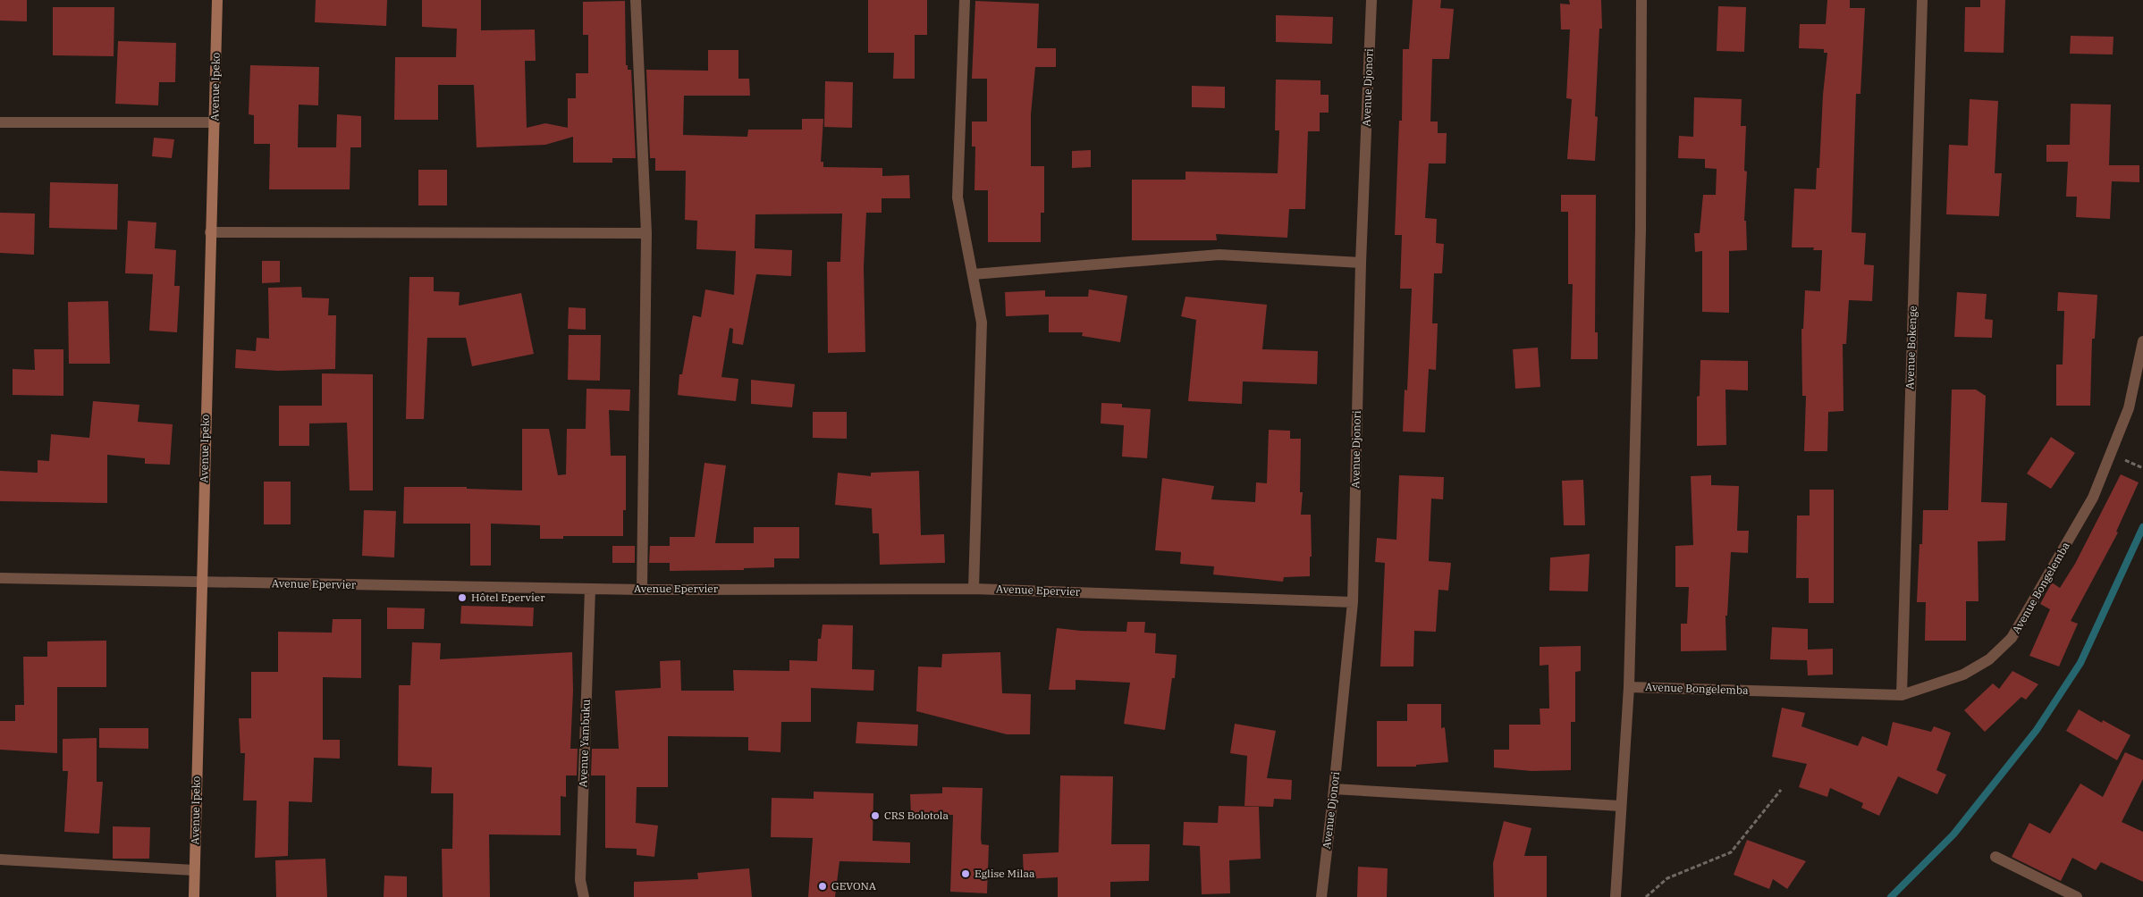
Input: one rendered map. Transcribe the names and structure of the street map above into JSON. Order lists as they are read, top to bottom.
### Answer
{
  "streets": {
    "street": [
      "Avenue Ipeko",
      "Avenue Djonori",
      "Avenue Bokenge",
      "Avenue Epervier",
      "Avenue Bongelemba",
      "Avenue Yambuku"
    ]
  },
  "crossings": [
    ["Avenue Ipeko", "Avenue Epervier"],
    ["Avenue Djonori", "Avenue Epervier"],
    ["Avenue Bokenge", "Avenue Bongelemba"],
    ["Avenue Epervier", "Avenue Yambuku"]
  ],
  "places": [
    "Hôtel Epervier",
    "CRS Bolotola",
    "Eglise Milaa",
    "GEVONA"
  ]
}
